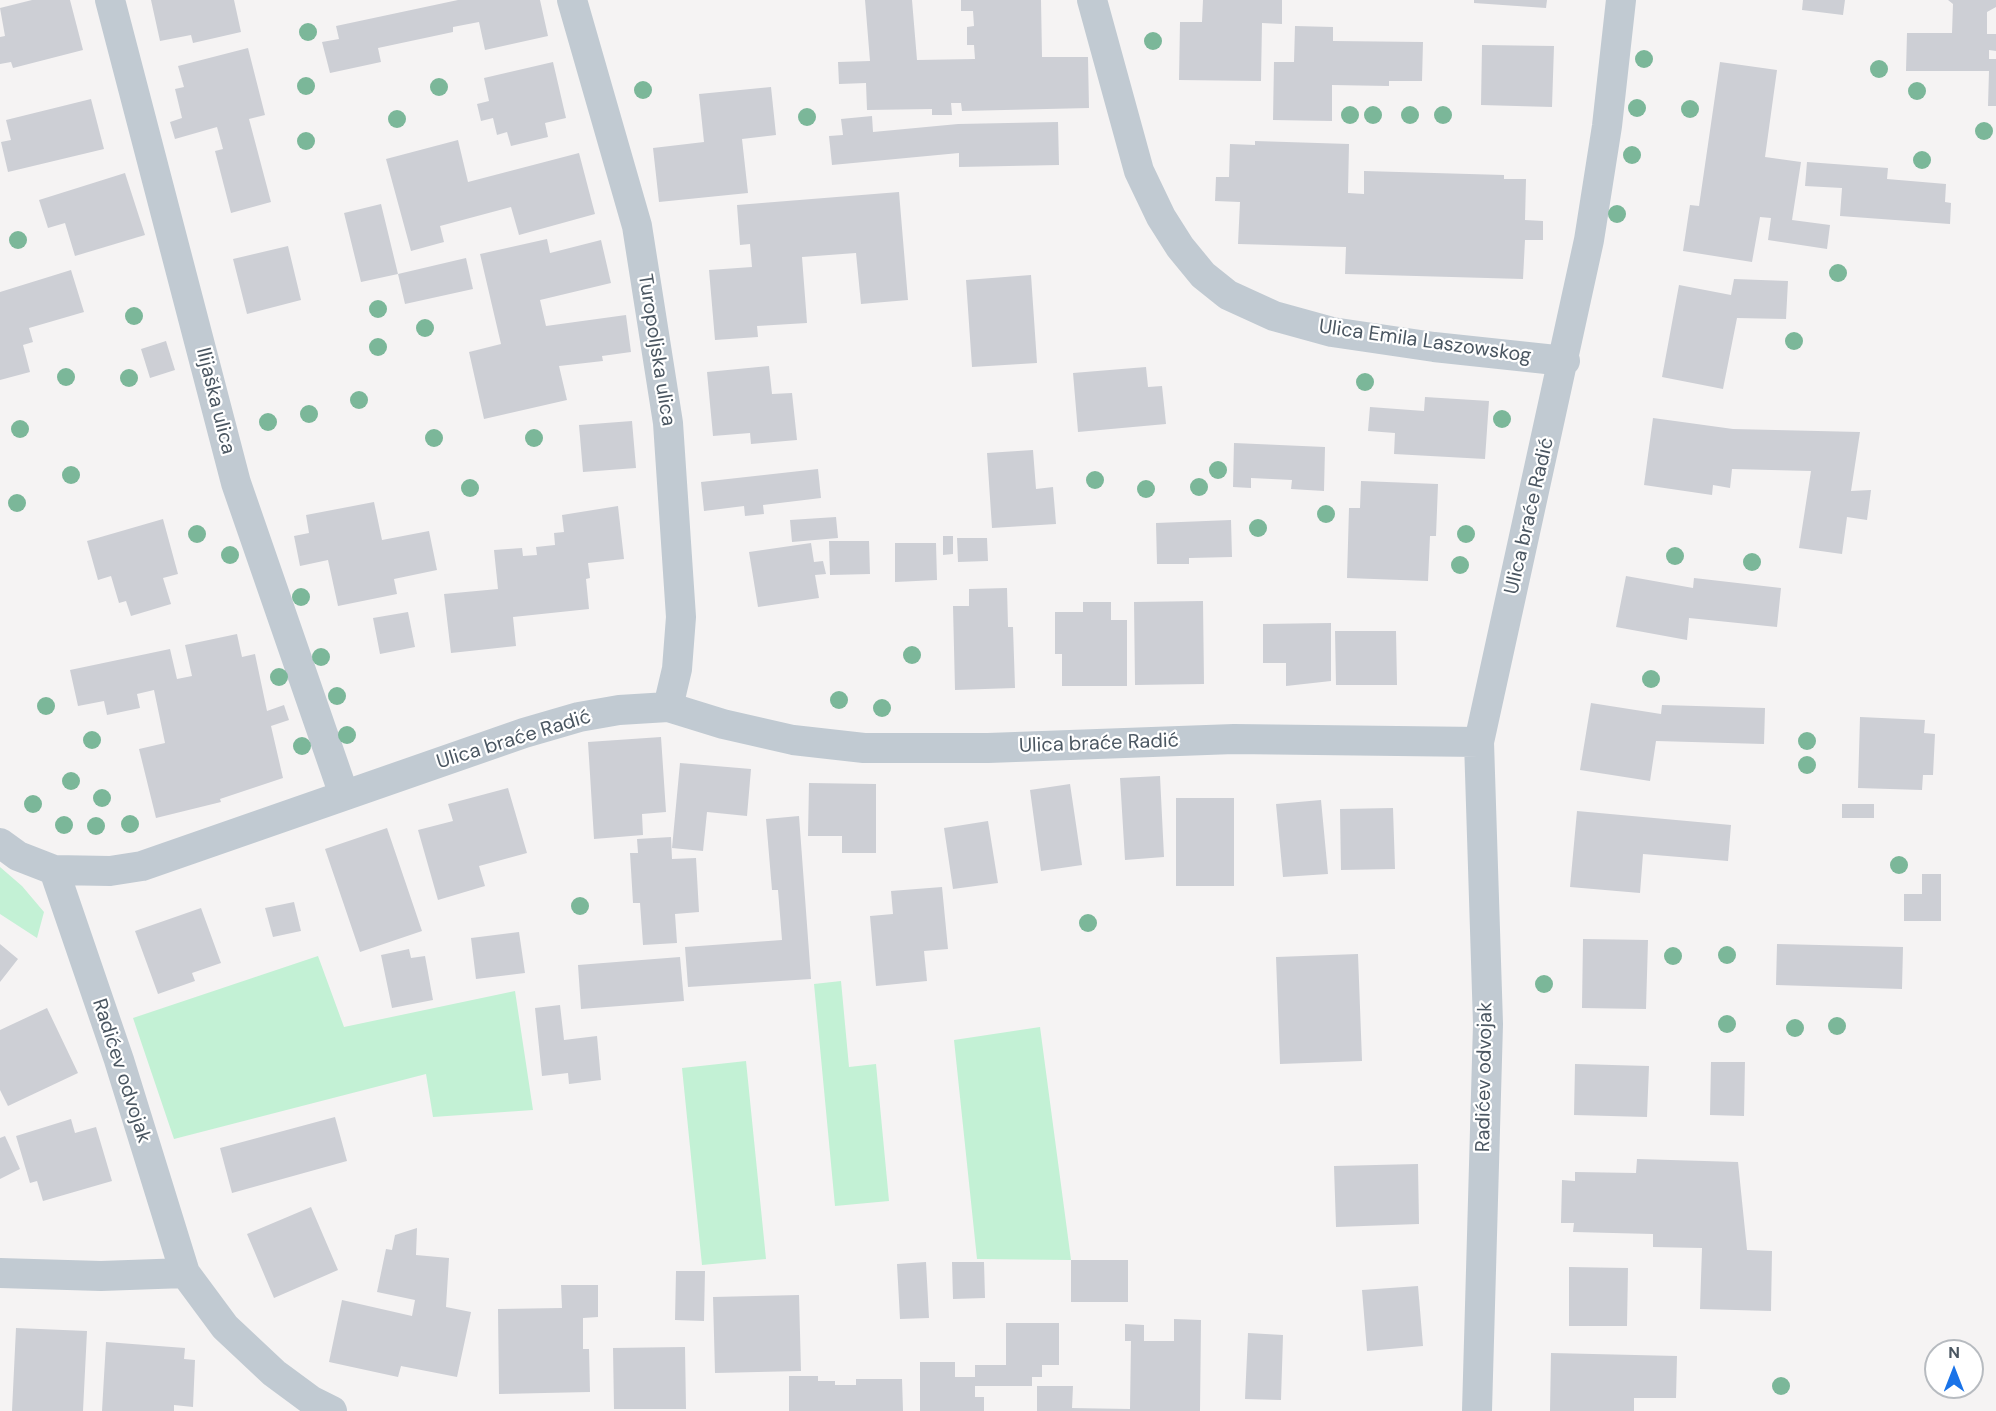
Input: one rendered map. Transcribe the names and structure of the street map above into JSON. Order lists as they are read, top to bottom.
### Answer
{
  "streets": {
    "street": [
      "Ulica Emila Laszowskog",
      "Turopoljska ulica",
      "Ilijaška ulica",
      "Ulica braće Radić",
      "Radićev odvojak"
    ]
  },
  "crossings": [
    ["Ulica Emila Laszowskog", "Ulica braće Radić"],
    ["Turopoljska ulica", "Ulica braće Radić"],
    ["Ilijaška ulica", "Ulica braće Radić"],
    ["Ulica braće Radić", "Radićev odvojak"]
  ],
  "north": "top"
}
